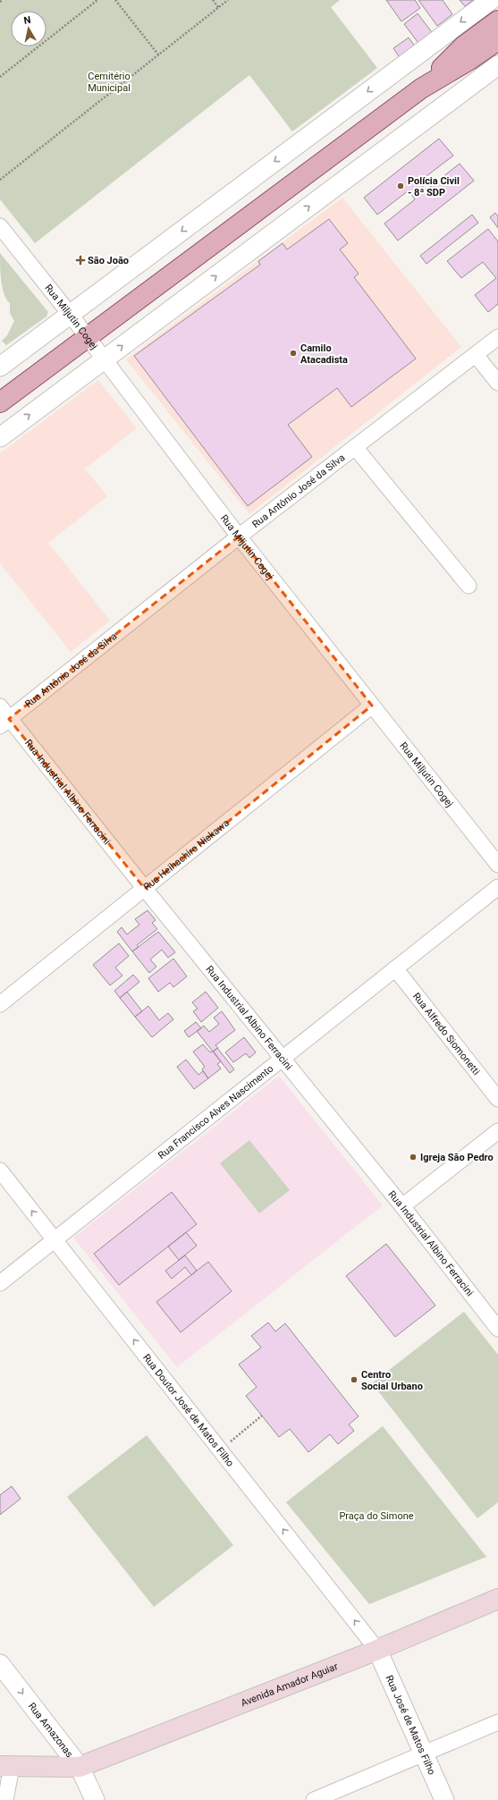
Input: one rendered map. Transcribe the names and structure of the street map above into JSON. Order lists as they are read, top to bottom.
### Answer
{
  "streets": {
    "main road": ["Avenida Amador Aguiar"],
    "street": [
      "Rua Miljutin Cogej",
      "Rua Antônio José da Silva",
      "Rua Industrial Albino Ferracini",
      "Rua Heihachiro Niekawa",
      "Rua Alfredo Siomonetti",
      "Rua Francisco Alves Nascimento",
      "Rua Doutor José de Matos Filho",
      "Rua José de Matos Filho",
      "Rua Amazonas"
    ]
  },
  "crossings": [
    ["Rua Miljutin Cogej", "Rua Antônio José da Silva"],
    ["Rua Miljutin Cogej", "Rua Heihachiro Niekawa"],
    ["Rua Antônio José da Silva", "Rua Industrial Albino Ferracini"],
    ["Rua Industrial Albino Ferracini", "Rua Heihachiro Niekawa"],
    ["Rua Industrial Albino Ferracini", "Rua Francisco Alves Nascimento"],
    ["Rua Alfredo Siomonetti", "Rua Francisco Alves Nascimento"],
    ["Rua Francisco Alves Nascimento", "Rua Doutor José de Matos Filho"],
    ["Rua Doutor José de Matos Filho", "Avenida Amador Aguiar"],
    ["Rua Doutor José de Matos Filho", "Rua José de Matos Filho"],
    ["Avenida Amador Aguiar", "Rua José de Matos Filho"],
    ["Avenida Amador Aguiar", "Rua Amazonas"]
  ],
  "one_way": ["Rua Doutor José de Matos Filho", "Rua Amazonas"],
  "parks": ["Cemitério Municipal", "Praça do Simone"],
  "places": {
    "other": [
      "Polícia Civil - 8ª SDP",
      "Camilo Atacadista",
      "Igreja São Pedro",
      "Centro Social Urbano"
    ],
    "health": ["São João"]
  },
  "north": "top"
}
